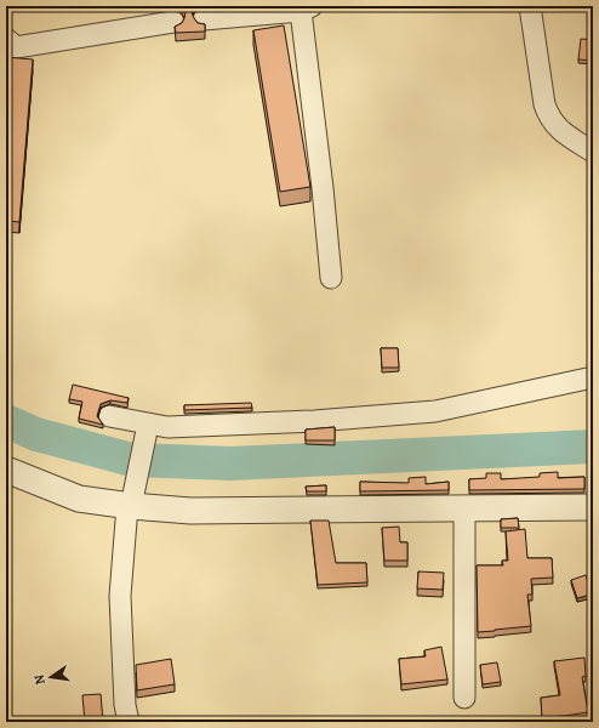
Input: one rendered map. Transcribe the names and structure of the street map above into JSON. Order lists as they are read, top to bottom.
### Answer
{
  "north": "left"
}
